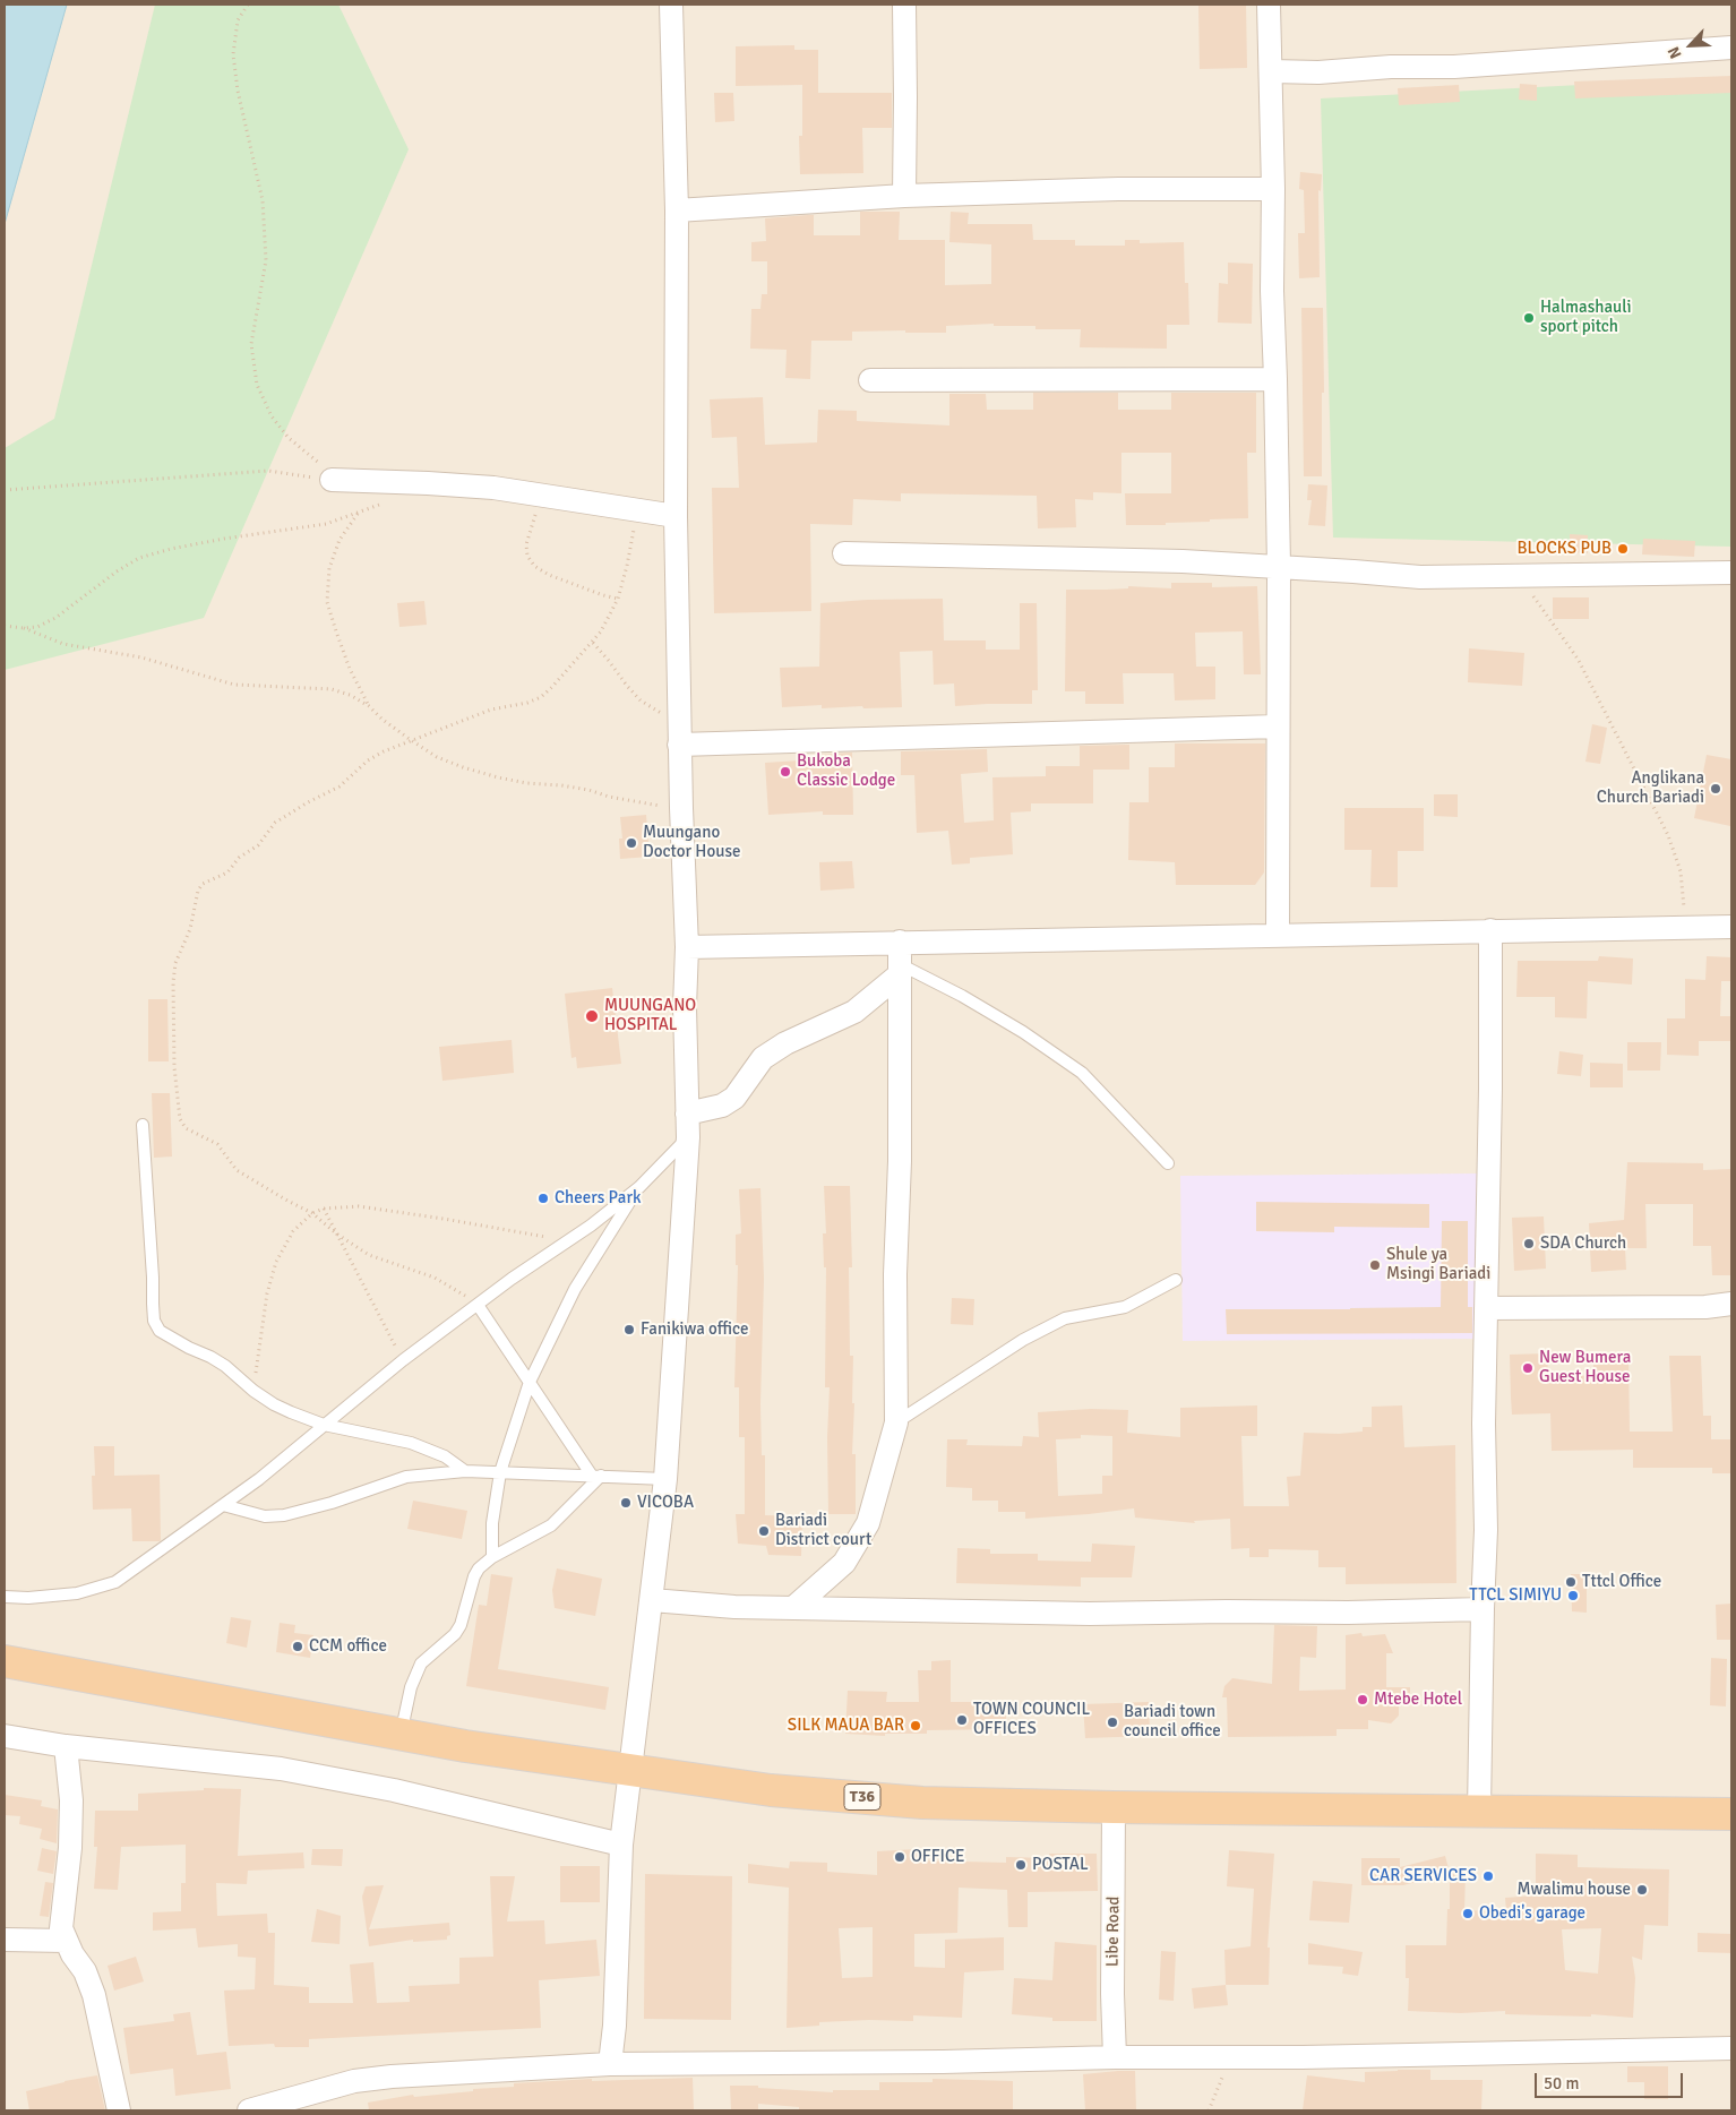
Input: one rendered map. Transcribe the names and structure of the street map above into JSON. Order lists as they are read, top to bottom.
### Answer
{
  "streets": {
    "highway": ["T36"],
    "street": ["Libe Road"]
  },
  "crossings": [
    ["T36", "Libe Road"]
  ],
  "places": [
    "Halmashauli sport pitch",
    "BLOCKS PUB",
    "Bukoba Classic Lodge",
    "Anglikana Church Bariadi",
    "Muungano Doctor House",
    "MUUNGANO HOSPITAL",
    "Cheers Park",
    "SDA Church",
    "Shule ya Msingi Bariadi",
    "Fanikiwa office",
    "New Bumera Guest House",
    "VICOBA",
    "Bariadi District court",
    "Tttcl Office",
    "TTCL SIMIYU",
    "CCM office",
    "Mtebe Hotel",
    "TOWN COUNCIL OFFICES",
    "Bariadi town council office",
    "SILK MAUA BAR",
    "OFFICE",
    "POSTAL",
    "CAR SERVICES",
    "Mwalimu house",
    "Obedi's garage"
  ],
  "scale_bar": "50 m",
  "north": "bottom left"
}
